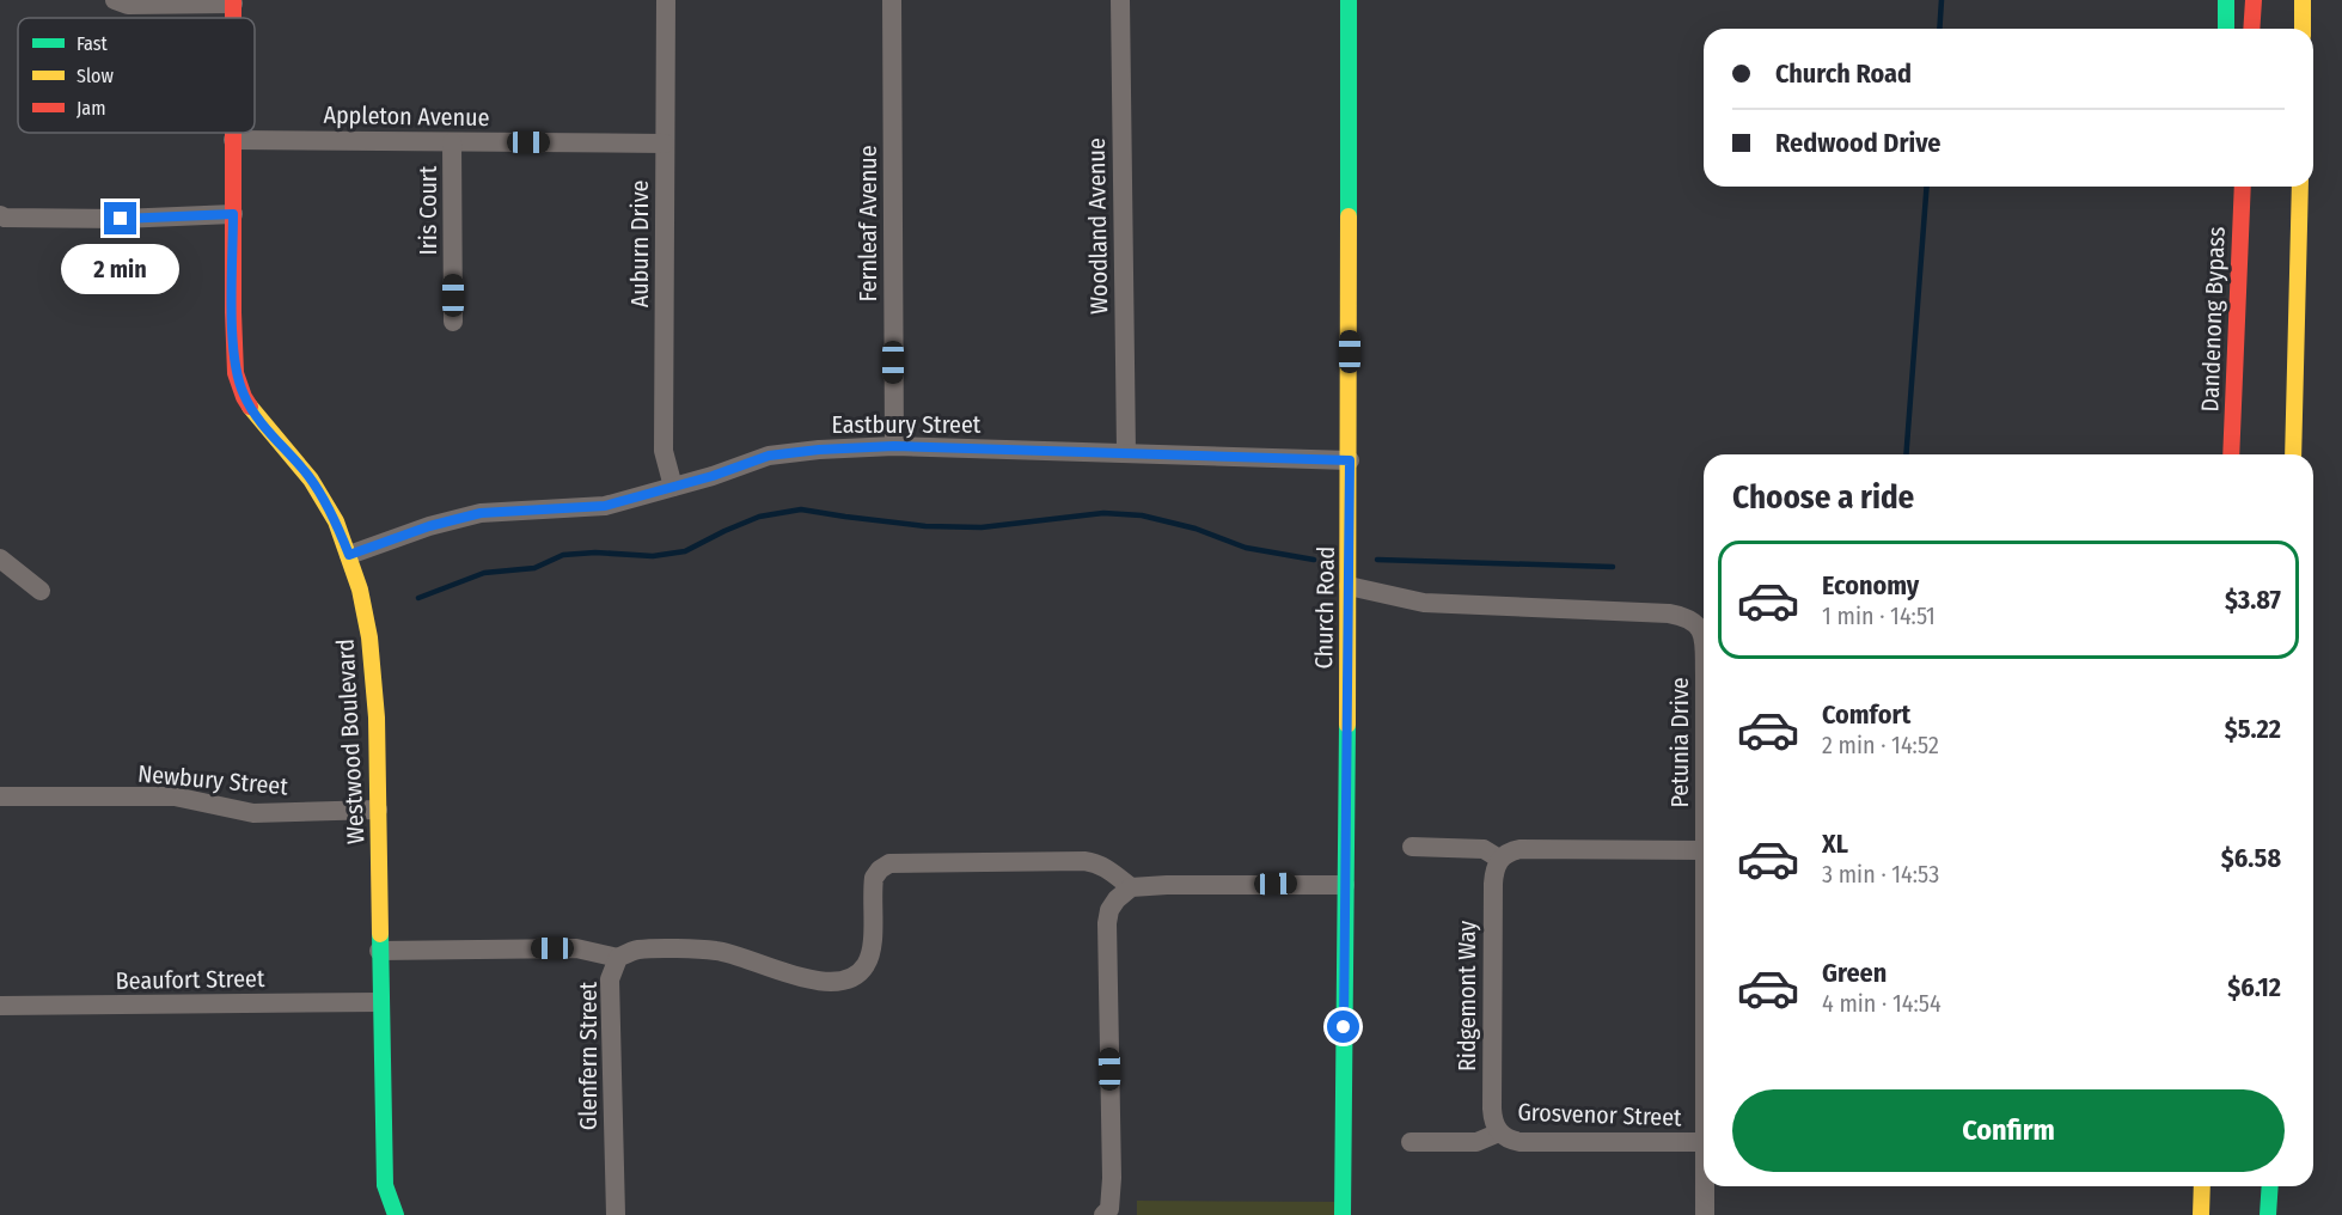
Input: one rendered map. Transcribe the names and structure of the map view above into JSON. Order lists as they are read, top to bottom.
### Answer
{
  "streets": {
    "main road": ["Dandenong Bypass", "Church Road", "Westwood Boulevard"],
    "street": [
      "Appleton Avenue",
      "Iris Court",
      "Fernleaf Avenue",
      "Woodland Avenue",
      "Auburn Drive",
      "Eastbury Street",
      "Petunia Drive",
      "Newbury Street",
      "Beaufort Street",
      "Ridgemont Way",
      "Glenfern Street",
      "Grosvenor Street"
    ]
  },
  "crossings": [
    ["Appleton Avenue", "Iris Court"],
    ["Appleton Avenue", "Auburn Drive"],
    ["Appleton Avenue", "Westwood Boulevard"],
    ["Fernleaf Avenue", "Eastbury Street"],
    ["Woodland Avenue", "Eastbury Street"],
    ["Auburn Drive", "Eastbury Street"],
    ["Eastbury Street", "Church Road"],
    ["Eastbury Street", "Westwood Boulevard"],
    ["Church Road", "Petunia Drive"],
    ["Westwood Boulevard", "Newbury Street"],
    ["Westwood Boulevard", "Beaufort Street"],
    ["Ridgemont Way", "Grosvenor Street"]
  ],
  "legend": ["Fast", "Slow", "Jam"],
  "page": {
    "banner": ["Church Road", "Redwood Drive"],
    "bubble": "2 min",
    "heading": "Choose a ride",
    "list": [
      {
        "name": "Economy",
        "note": "1 min · 14:51",
        "value": "$3.87"
      },
      {
        "name": "Comfort",
        "note": "2 min · 14:52",
        "value": "$5.22"
      },
      {
        "name": "XL",
        "note": "3 min · 14:53",
        "value": "$6.58"
      },
      {
        "name": "Green",
        "note": "4 min · 14:54",
        "value": "$6.12"
      }
    ],
    "buttons": "Confirm"
  }
}
